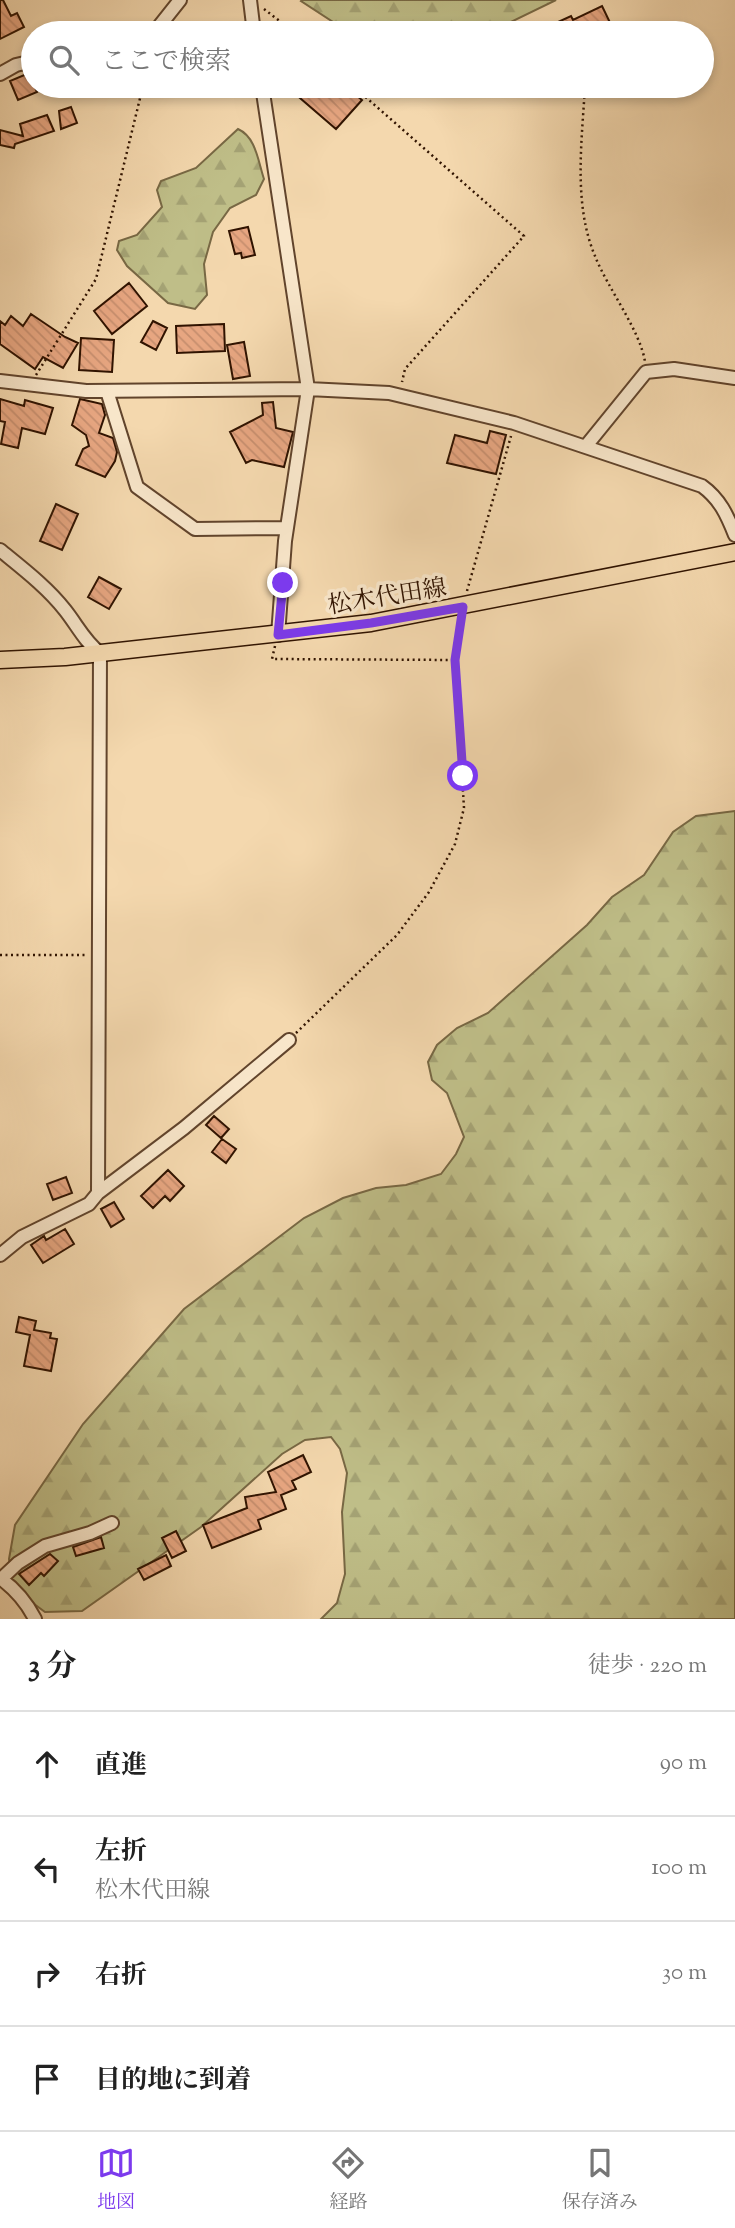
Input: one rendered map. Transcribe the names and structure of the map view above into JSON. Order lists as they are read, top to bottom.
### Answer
{
  "streets": {
    "main road": ["松木代田線"]
  },
  "page": {
    "search": "ここで検索",
    "heading": ["3 分", "徒歩 · 220 m"],
    "list": [
      ["直進", "90 m"],
      ["左折", "松木代田線", "100 m"],
      ["右折", "30 m"],
      "目的地に到着"
    ],
    "nav": ["地図", "経路", "保存済み"]
  }
}
